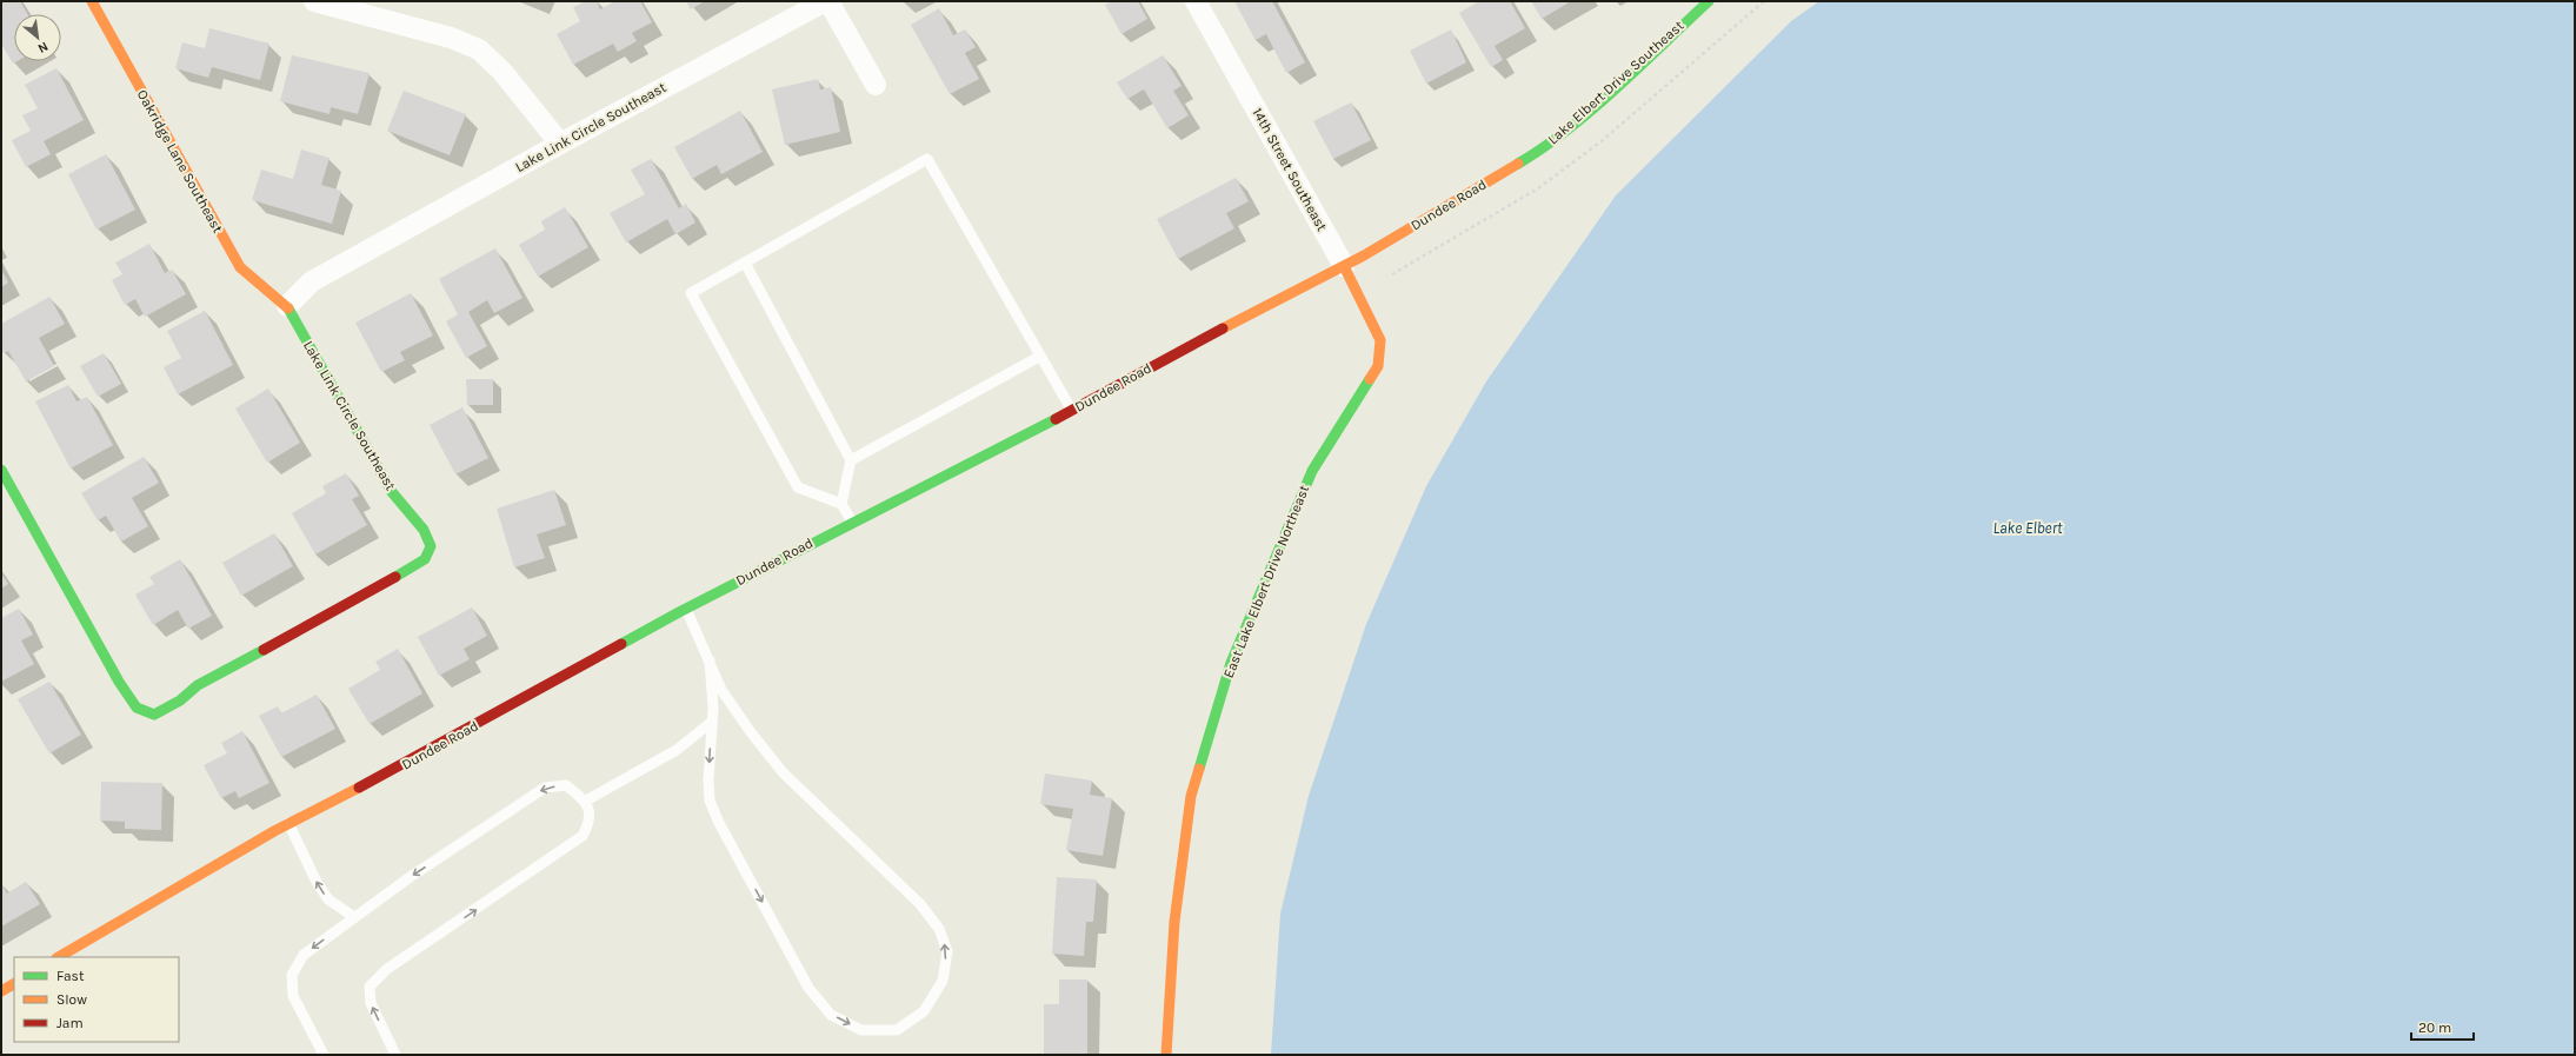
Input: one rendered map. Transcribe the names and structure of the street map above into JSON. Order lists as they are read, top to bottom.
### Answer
{
  "streets": {
    "street": [
      "Lake Elbert Drive Southeast",
      "Lake Link Circle Southeast",
      "Oakridge Lane Southeast",
      "14th Street Southeast",
      "Dundee Road",
      "East Lake Elbert Drive Northeast"
    ]
  },
  "crossings": [
    ["Lake Elbert Drive Southeast", "Dundee Road"],
    ["Lake Link Circle Southeast", "Oakridge Lane Southeast"],
    ["14th Street Southeast", "Dundee Road"],
    ["14th Street Southeast", "East Lake Elbert Drive Northeast"]
  ],
  "water": ["Lake Elbert"],
  "legend": ["Fast", "Slow", "Jam"],
  "scale_bar": "20 m",
  "north": "bottom right"
}
